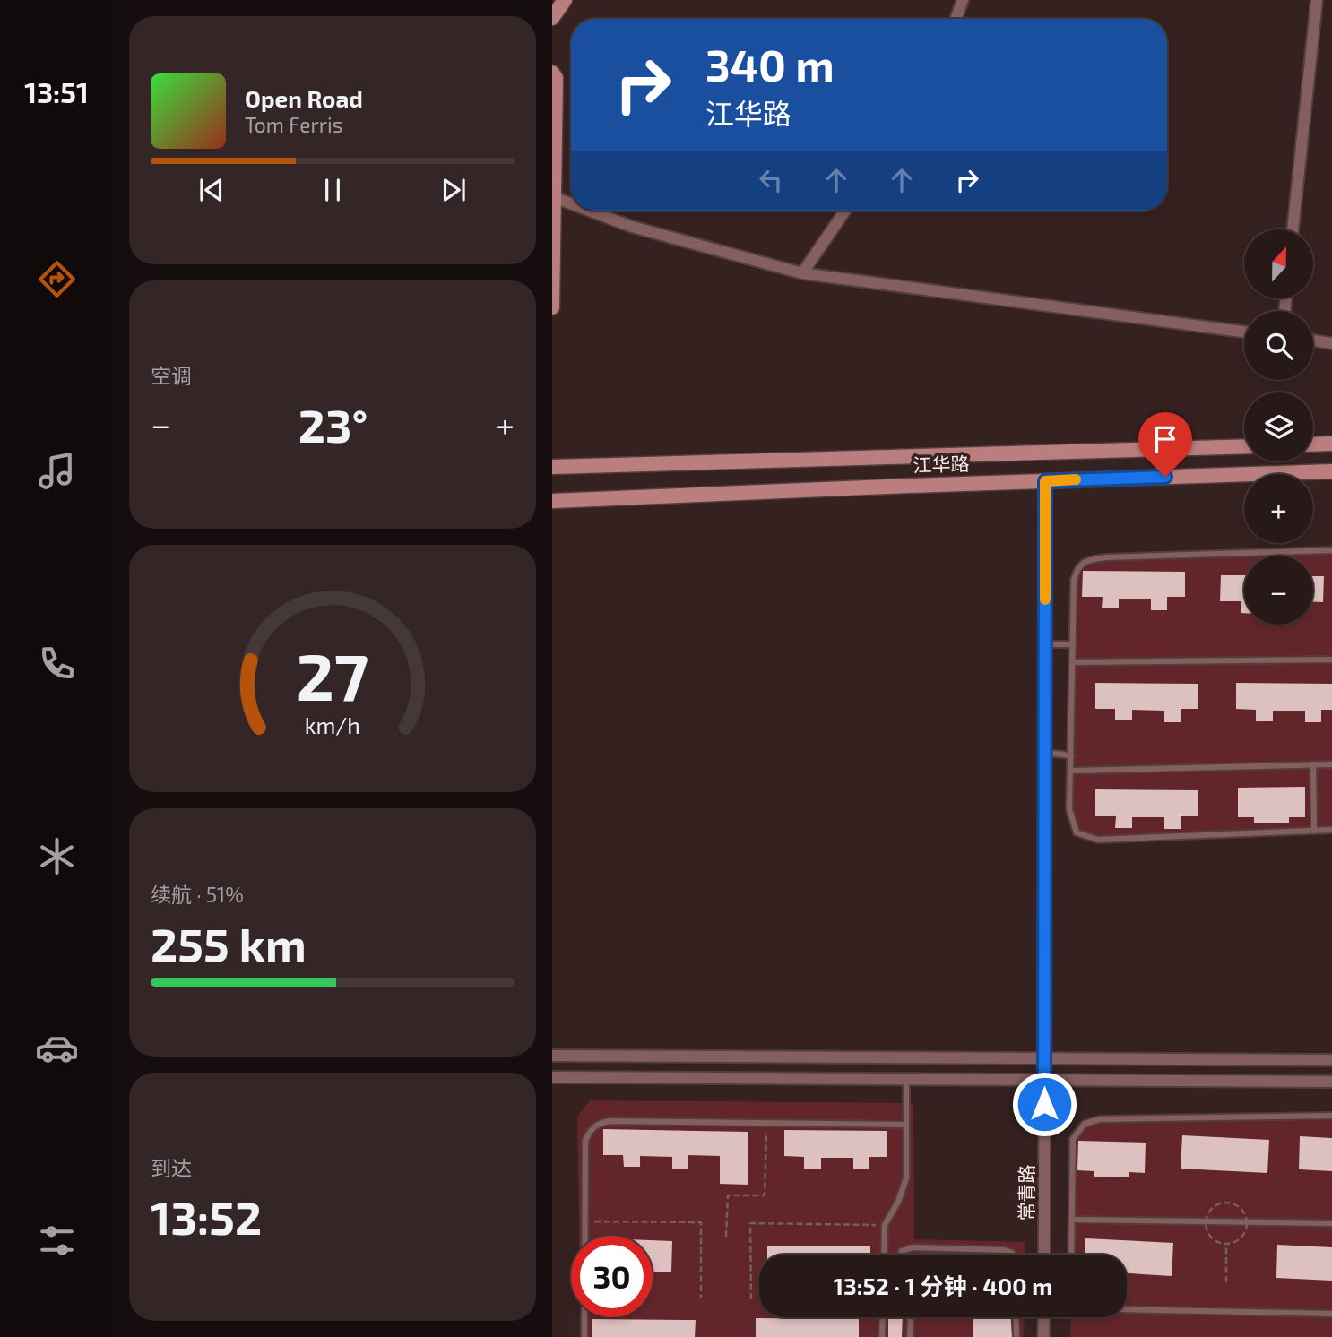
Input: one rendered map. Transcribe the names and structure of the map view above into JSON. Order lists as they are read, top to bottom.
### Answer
{
  "streets": {
    "main road": ["江华路"],
    "street": ["常青路"]
  },
  "crossings": [
    ["江华路", "常青路"]
  ],
  "north": "top",
  "page": {
    "tabs": "13:51",
    "turn": ["340 m", "江华路"],
    "song": ["Open Road", "Tom Ferris"],
    "map_buttons": ["+", "−"],
    "tile": [
      "空调",
      ["续航 · 51%", "255 km"],
      ["到达", "13:52"]
    ],
    "heat": ["−", "23°", "+"],
    "limit": "30",
    "trip": "13:52 · 1 分钟 · 400 m",
    "gauge": ["27", "km/h"]
  }
}
